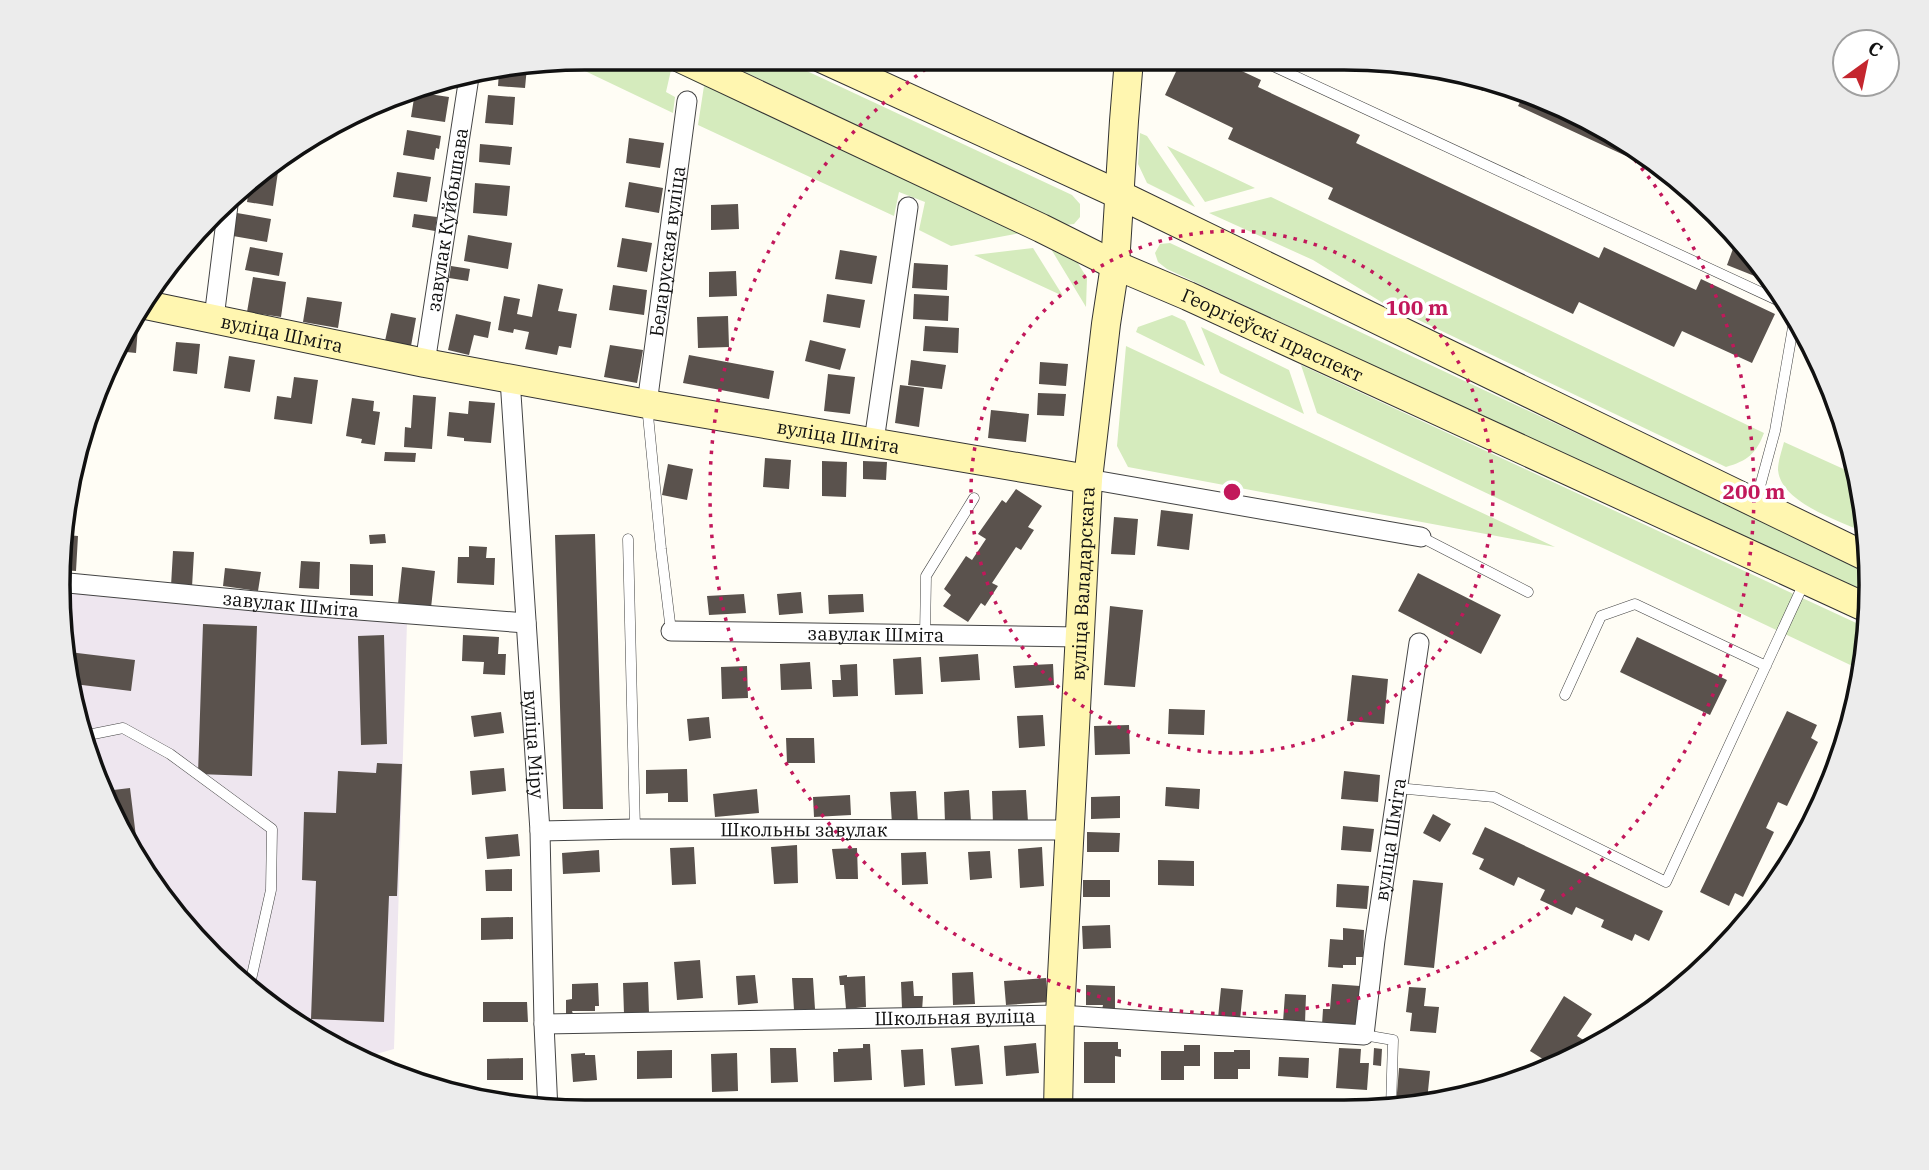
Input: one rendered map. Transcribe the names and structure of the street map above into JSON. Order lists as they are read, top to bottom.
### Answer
{
  "streets": {
    "main road": ["вуліца Шміта", "Георгіеўскі праспект", "вуліца Валадарскага"],
    "street": [
      "завулак Куйбышава",
      "Беларуская вуліца",
      "завулак Шміта",
      "вуліца Міру",
      "Школьны завулак",
      "Школьная вуліца"
    ]
  },
  "crossings": [
    ["завулак Куйбышава", "вуліца Шміта"],
    ["Беларуская вуліца", "вуліца Шміта"],
    ["вуліца Шміта", "вуліца Валадарскага"],
    ["вуліца Шміта", "вуліца Міру"],
    ["вуліца Шміта", "Школьная вуліца"],
    ["Георгіеўскі праспект", "вуліца Валадарскага"],
    ["вуліца Валадарскага", "завулак Шміта"],
    ["вуліца Валадарскага", "Школьны завулак"],
    ["вуліца Валадарскага", "Школьная вуліца"],
    ["завулак Шміта", "вуліца Міру"],
    ["вуліца Міру", "Школьны завулак"],
    ["вуліца Міру", "Школьная вуліца"]
  ],
  "north": "top right",
  "rings": ["100 m", "200 m"]
}
